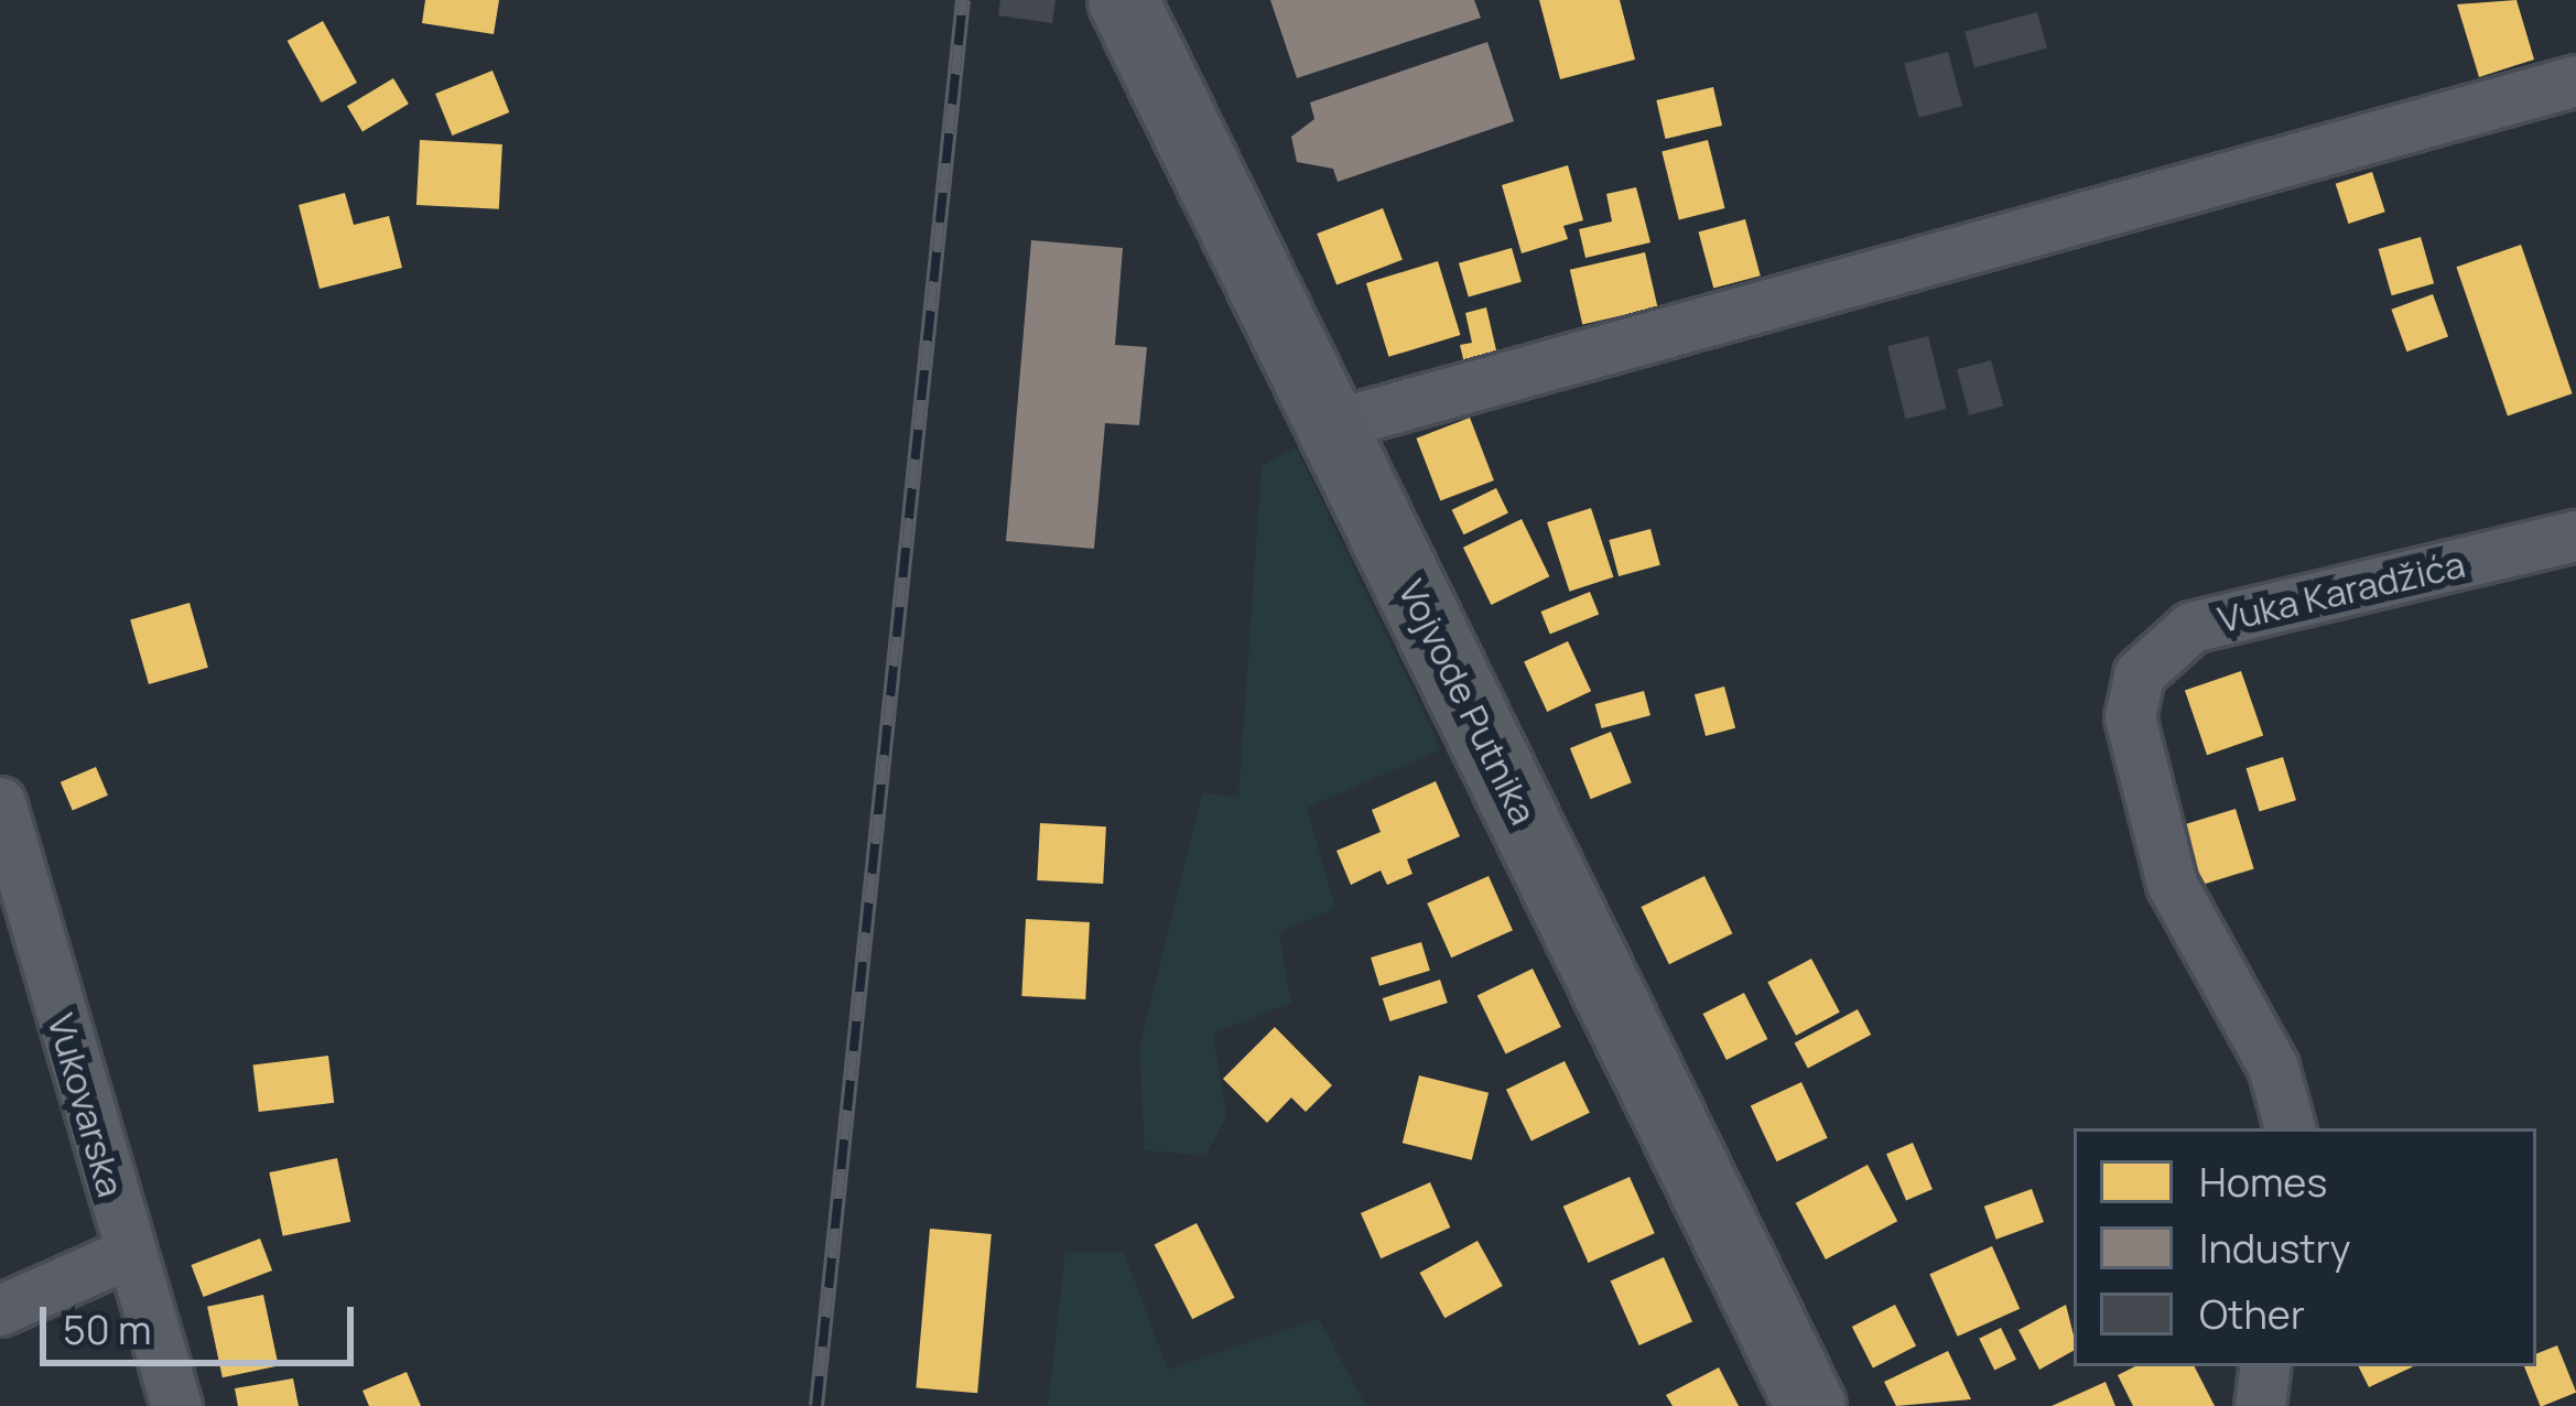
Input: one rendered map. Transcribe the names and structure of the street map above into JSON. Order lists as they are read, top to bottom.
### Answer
{
  "streets": {
    "street": ["Vuka Karadžića", "Vojvode Putnika", "Vukovarska"]
  },
  "legend": ["Homes", "Industry", "Other"],
  "scale_bar": "50 m"
}
